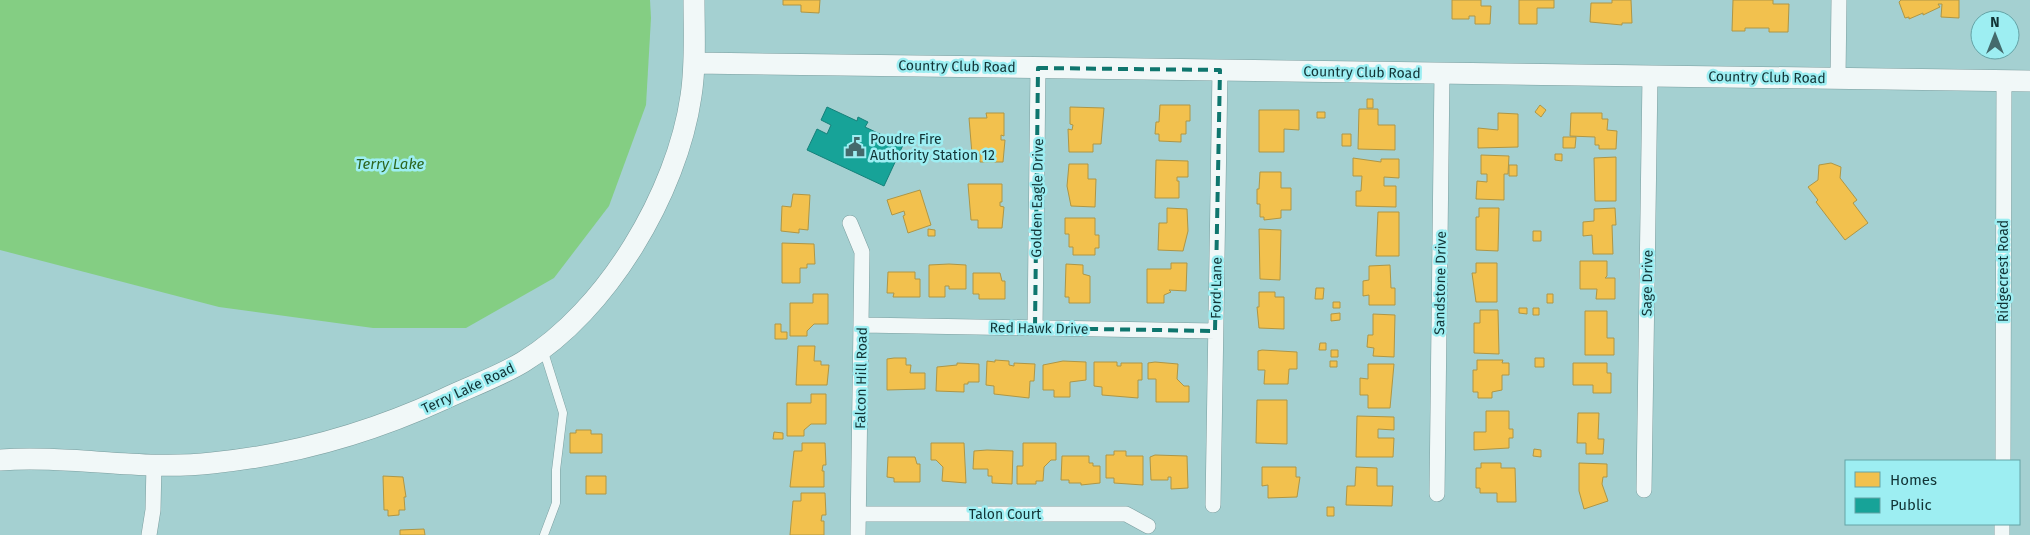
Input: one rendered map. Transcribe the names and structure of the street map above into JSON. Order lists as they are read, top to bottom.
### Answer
{
  "streets": {
    "street": [
      "Country Club Road",
      "Golden Eagle Drive",
      "Ridgecrest Road",
      "Sandstone Drive",
      "Sage Drive",
      "Ford Lane",
      "Red Hawk Drive",
      "Falcon Hill Road",
      "Terry Lake Road",
      "Talon Court"
    ]
  },
  "crossings": [
    ["Country Club Road", "Golden Eagle Drive"],
    ["Country Club Road", "Ridgecrest Road"],
    ["Country Club Road", "Sandstone Drive"],
    ["Country Club Road", "Sage Drive"],
    ["Country Club Road", "Ford Lane"],
    ["Country Club Road", "Terry Lake Road"],
    ["Golden Eagle Drive", "Red Hawk Drive"],
    ["Ford Lane", "Red Hawk Drive"],
    ["Red Hawk Drive", "Falcon Hill Road"],
    ["Falcon Hill Road", "Talon Court"]
  ],
  "water": ["Terry Lake"],
  "places": {
    "public building": ["Poudre Fire Authority Station 12"]
  },
  "legend": ["Homes", "Public"],
  "north": "top"
}
